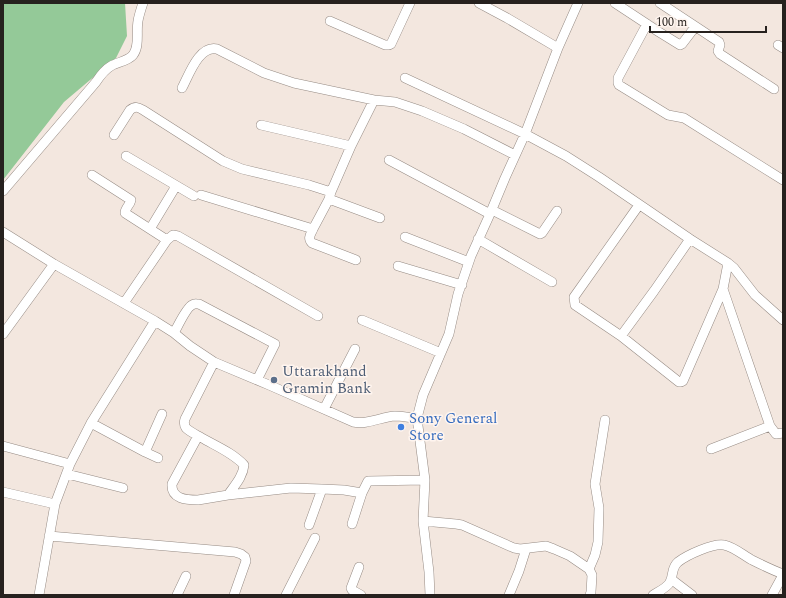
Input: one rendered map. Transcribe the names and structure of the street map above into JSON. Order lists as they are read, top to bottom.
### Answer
{
  "places": ["Uttarakhand Gramin Bank", "Sony General Store"],
  "scale_bar": "100 m"
}
